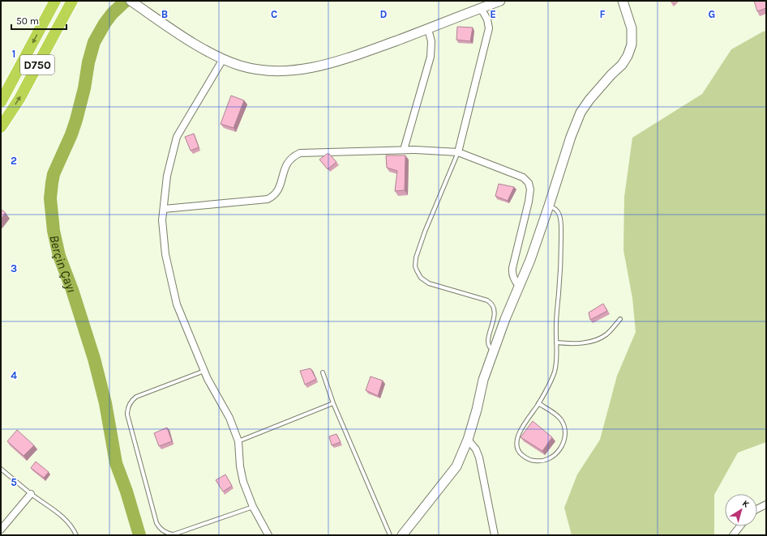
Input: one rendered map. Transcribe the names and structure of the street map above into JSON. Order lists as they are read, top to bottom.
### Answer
{
  "streets": {
    "highway": ["D750"]
  },
  "water": ["Berçin Çayı"],
  "scale_bar": "50 m",
  "north": "top right",
  "grid": {
    "columns": [
      "B",
      "C",
      "D",
      "E",
      "F",
      "G"
    ],
    "rows": [
      "1",
      "2",
      "3",
      "4",
      "5"
    ]
  }
}
